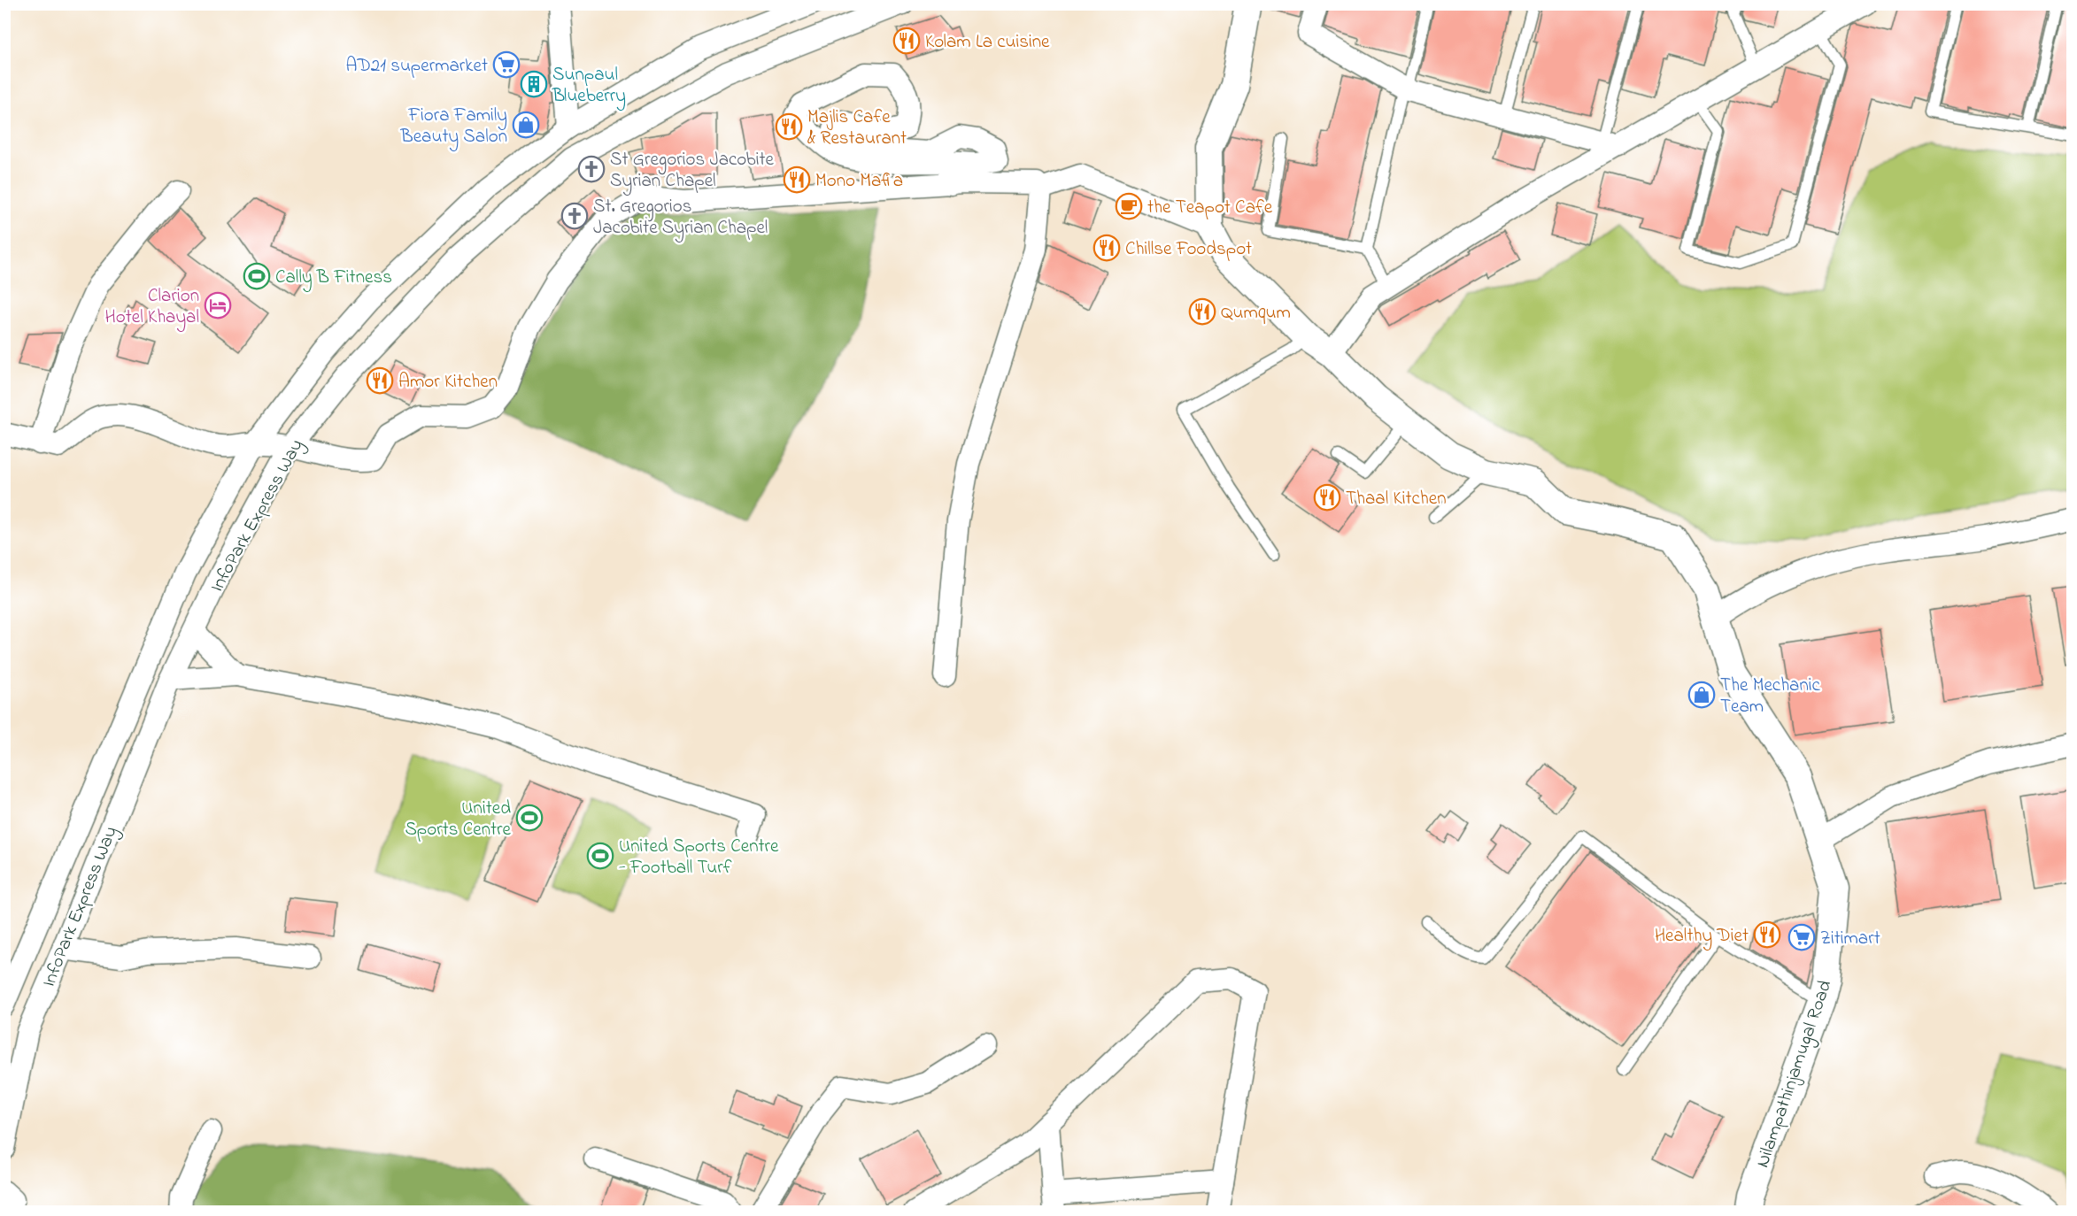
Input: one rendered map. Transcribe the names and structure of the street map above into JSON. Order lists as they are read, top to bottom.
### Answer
{
  "streets": {
    "street": ["InfoPark Express Way", "Nilampathinjamugal Road"]
  },
  "places": {
    "restaurant": [
      "Kolam La cuisine",
      "Majlis Cafe & Restaurant",
      "Mono Mafia",
      "Chillse Foodspot",
      "Qumqum",
      "Amor Kitchen",
      "Thaal Kitchen",
      "Healthy Diet"
    ],
    "supermarket": ["AD21 supermarket", "Zitimart"],
    "building": ["Sunpaul Blueberry"],
    "shop": ["Fiora Family Beauty Salon", "The Mechanic Team"],
    "church": ["St Gregorios Jacobite Syrian Chapel", "St. Gregorios Jacobite Syrian Chapel"],
    "cafe": ["the Teapot Cafe"],
    "sports": ["Cally B Fitness", "United Sports Centre", "United Sports Centre - Football Turf"],
    "hotel": ["Clarion Hotel Khayal"]
  }
}
